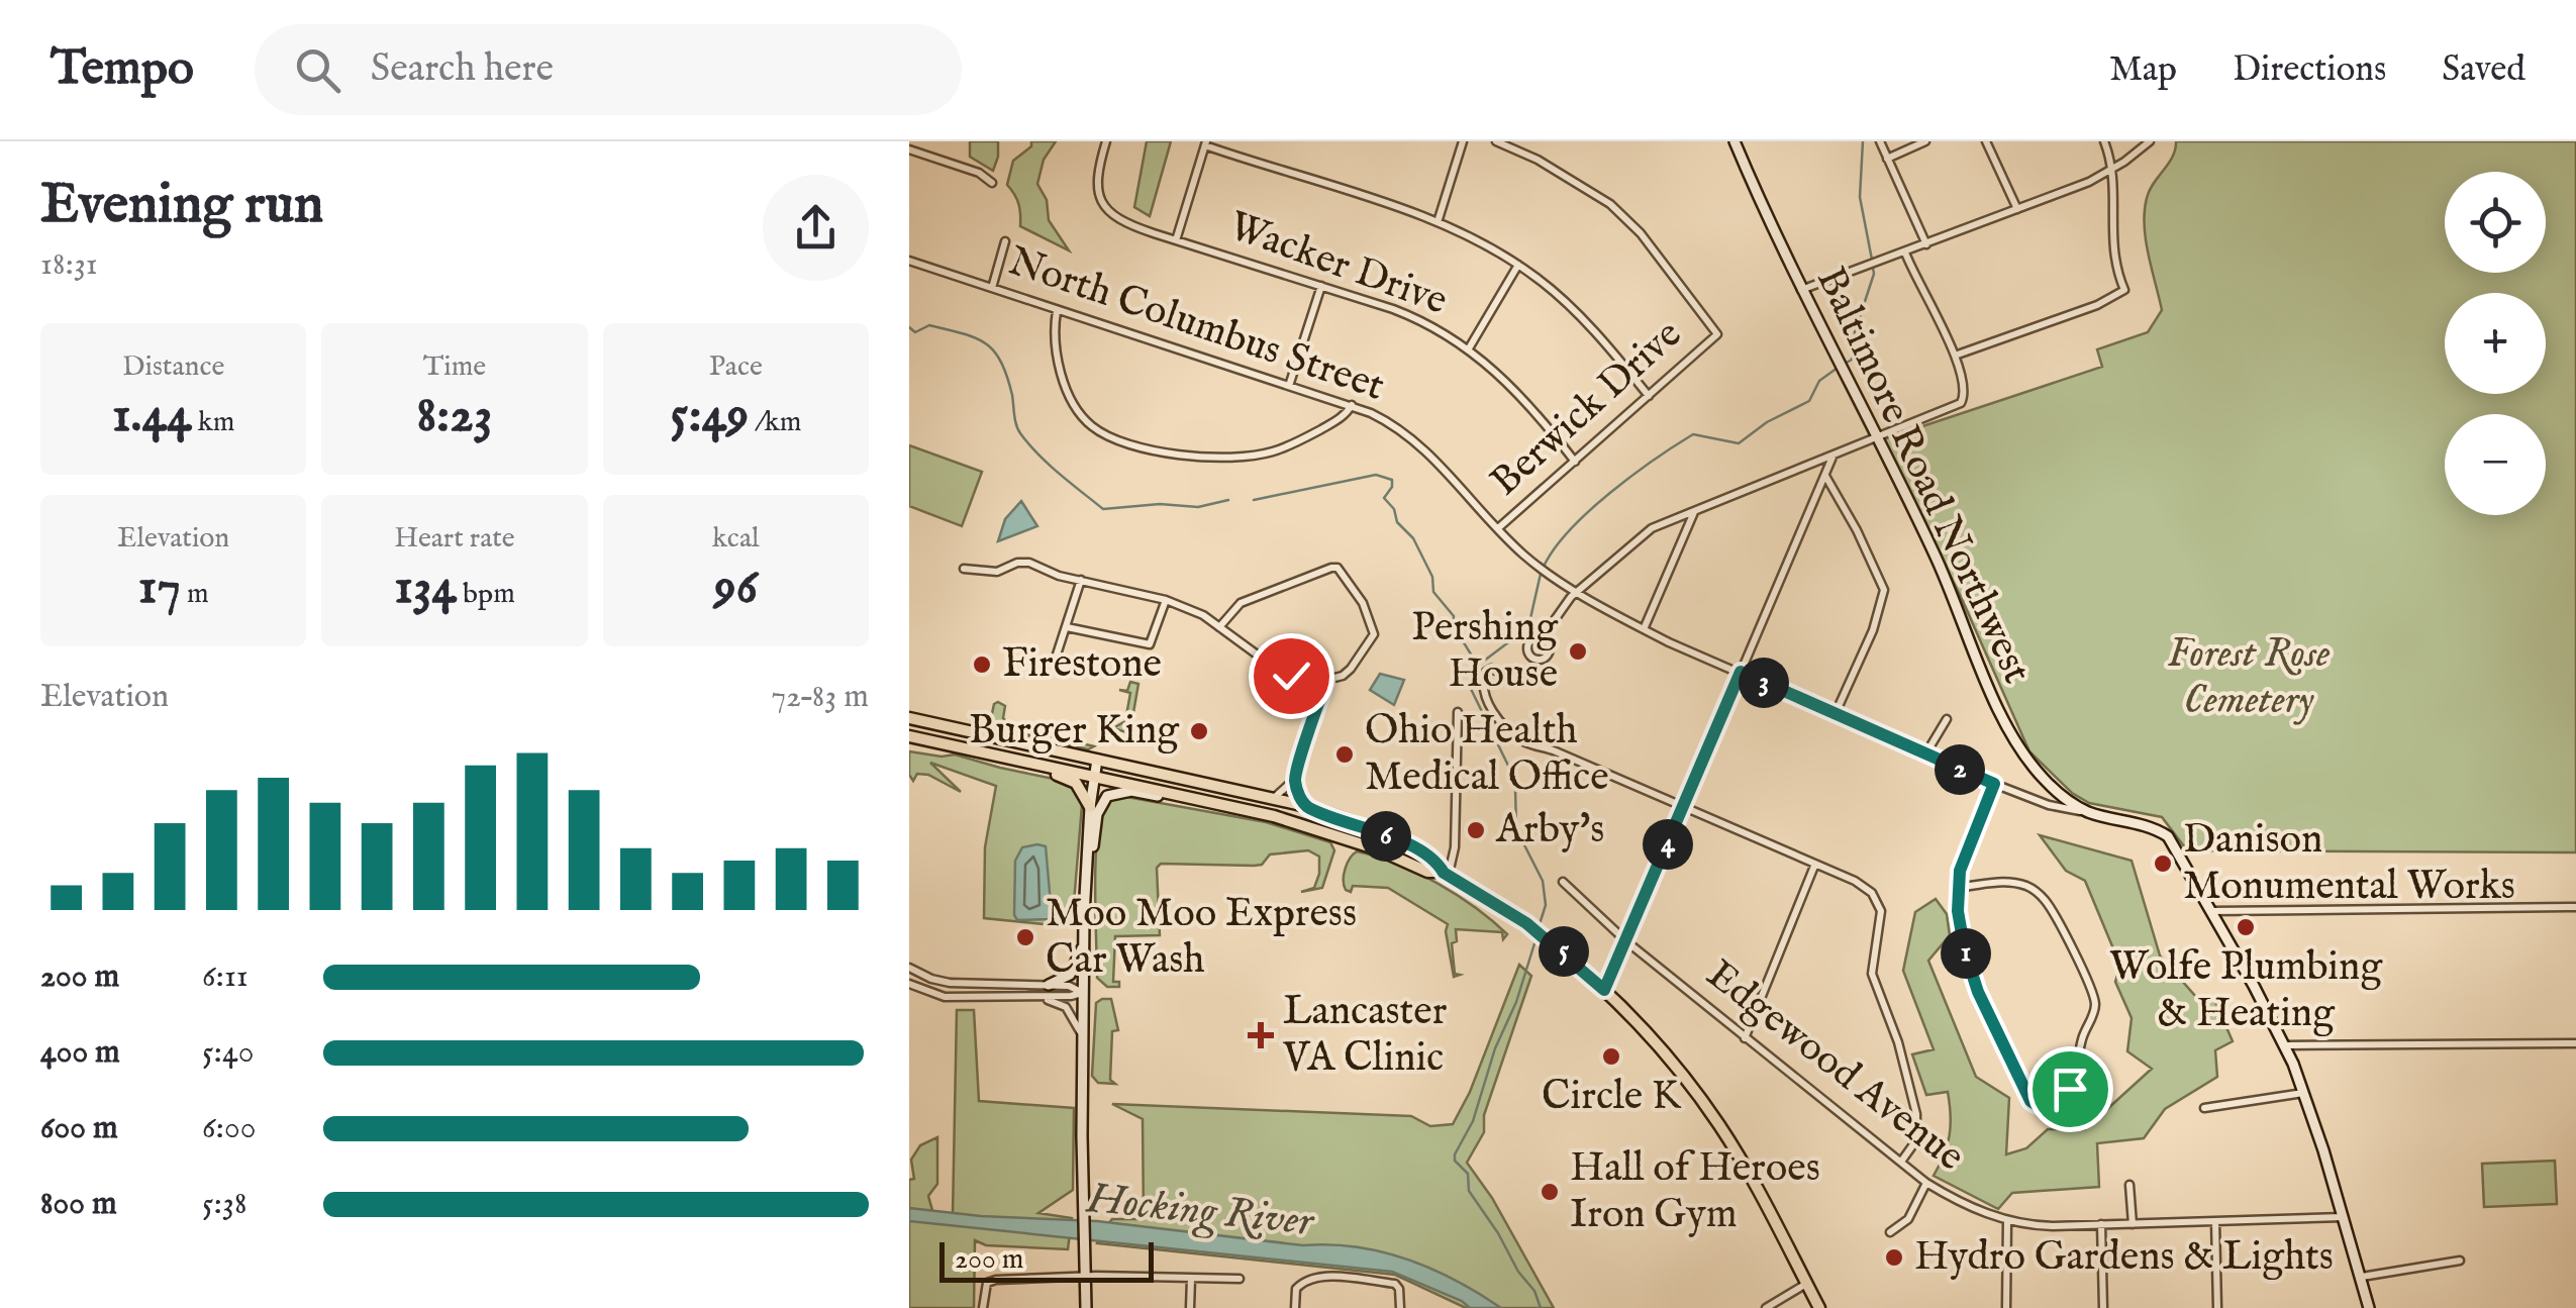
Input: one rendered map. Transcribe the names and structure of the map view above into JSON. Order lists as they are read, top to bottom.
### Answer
{
  "streets": {
    "main road": ["North Columbus Street", "Baltimore Road Northwest"],
    "street": ["Wacker Drive", "Berwick Drive", "Edgewood Avenue"]
  },
  "crossings": [
    ["Wacker Drive", "Berwick Drive"],
    ["North Columbus Street", "Berwick Drive"],
    ["North Columbus Street", "Baltimore Road Northwest"],
    ["North Columbus Street", "Edgewood Avenue"]
  ],
  "water": ["Hocking River"],
  "parks": ["Forest Rose Cemetery"],
  "places": {
    "other": [
      "Pershing House",
      "Firestone",
      "Burger King",
      "Ohio Health Medical Office",
      "Arby's",
      "Danison Monumental Works",
      "Wolfe Plumbing & Heating",
      "Moo Moo Express Car Wash",
      "Circle K",
      "Hall of Heroes Iron Gym",
      "Hydro Gardens & Lights"
    ],
    "health": ["Lancaster VA Clinic"]
  },
  "scale_bar": "200 m",
  "page": {
    "header": "Tempo",
    "search": "Search here",
    "nav": ["Map", "Directions", "Saved"],
    "heading": ["Evening run", "18:31"],
    "map_buttons": ["+", "−"],
    "stats": [
      ["Distance", "1.44 km"],
      ["Time", "8:23"],
      ["Pace", "5:49 /km"],
      ["Elevation", "17 m"],
      ["Heart rate", "134 bpm"],
      ["kcal", "96"]
    ],
    "chart": ["Elevation", "72–83 m"],
    "pins": [
      "3",
      "2",
      "6",
      "4",
      "5",
      "1"
    ],
    "list": [
      {
        "name": "200 m",
        "note": "6:11"
      },
      {
        "name": "400 m",
        "note": "5:40"
      },
      {
        "name": "600 m",
        "note": "6:00"
      },
      {
        "name": "800 m",
        "note": "5:38"
      }
    ],
    "scale": "200 m"
  }
}
